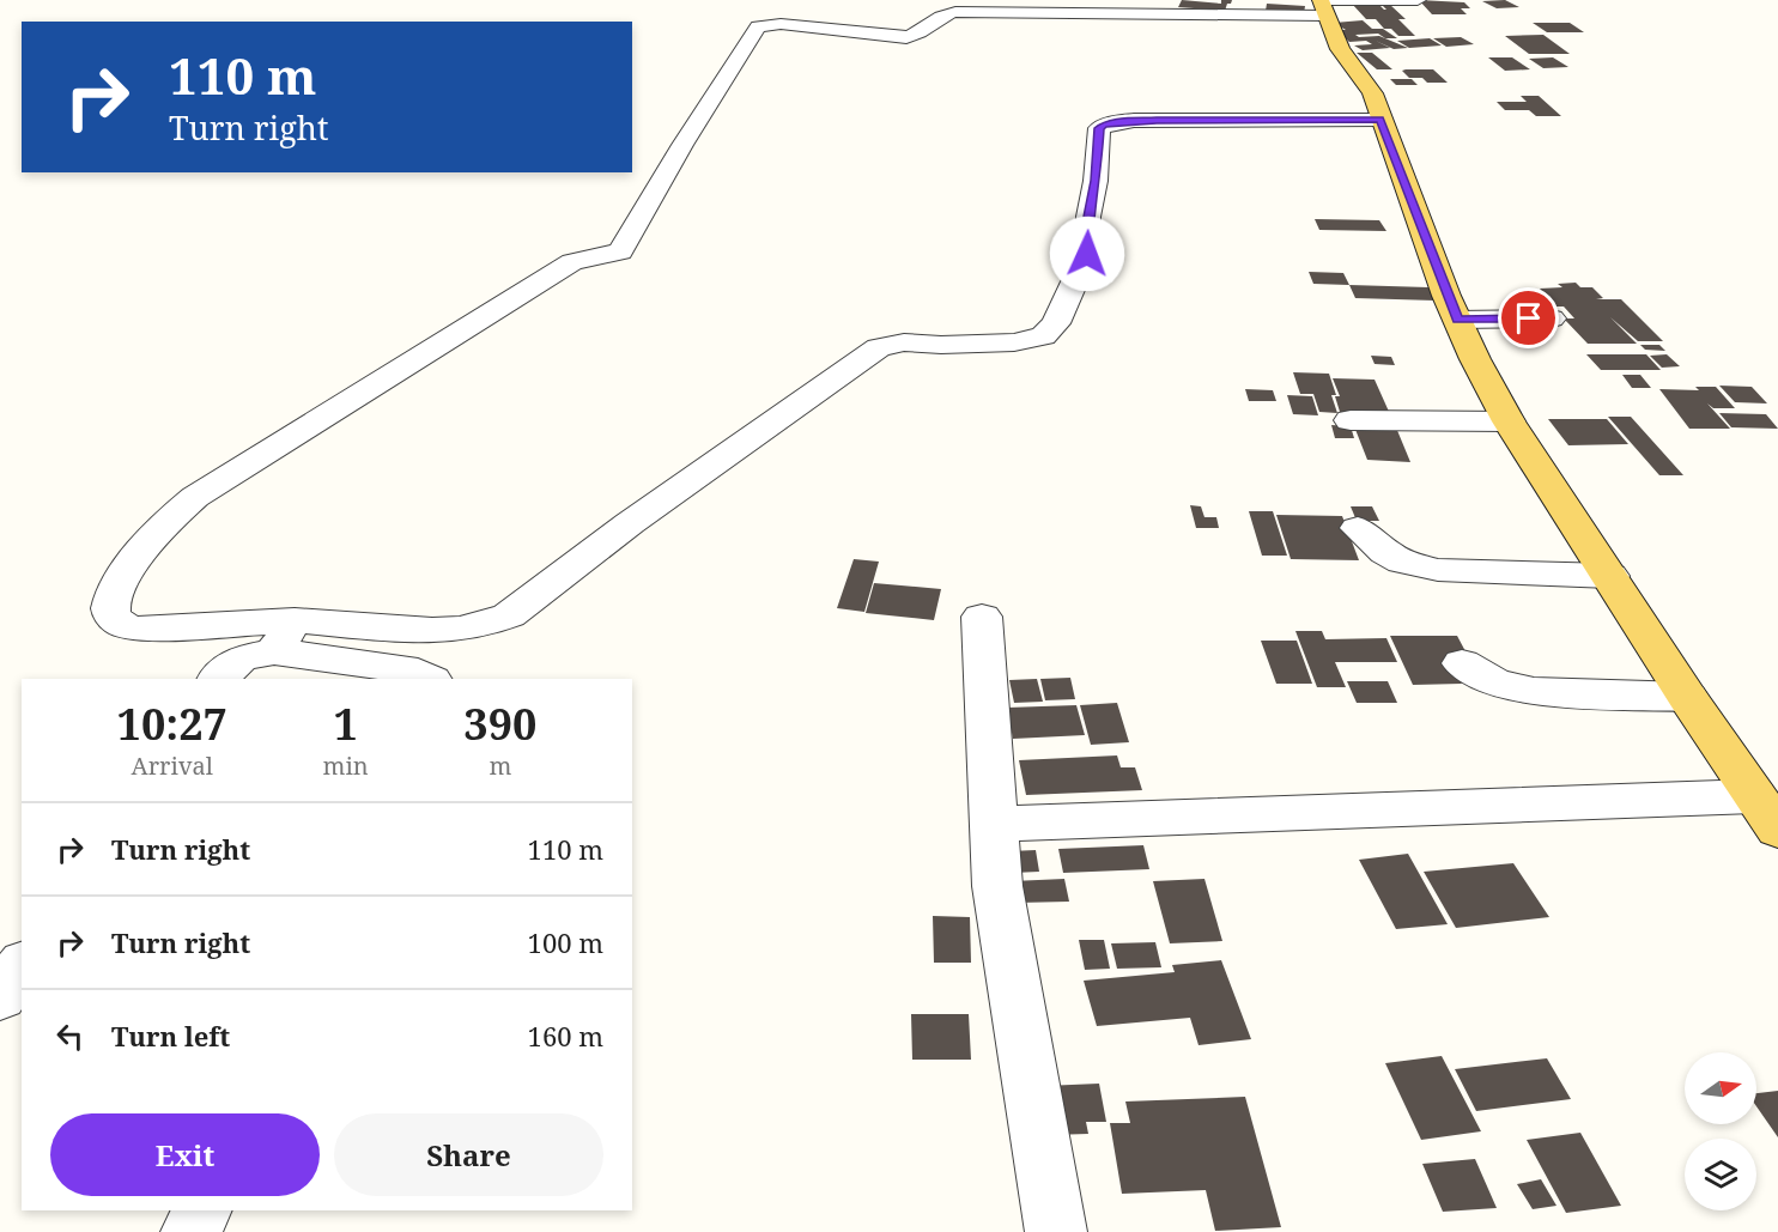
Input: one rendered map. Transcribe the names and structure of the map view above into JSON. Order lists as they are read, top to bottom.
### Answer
{
  "north": "right",
  "page": {
    "turn": ["110 m", "Turn right"],
    "eta": [
      "10:27",
      "Arrival",
      "1",
      "min",
      "390",
      "m"
    ],
    "list": [
      {
        "name": "Turn right",
        "value": "110 m"
      },
      {
        "name": "Turn right",
        "value": "100 m"
      },
      {
        "name": "Turn left",
        "value": "160 m"
      }
    ],
    "buttons": ["Exit", "Share"]
  }
}
